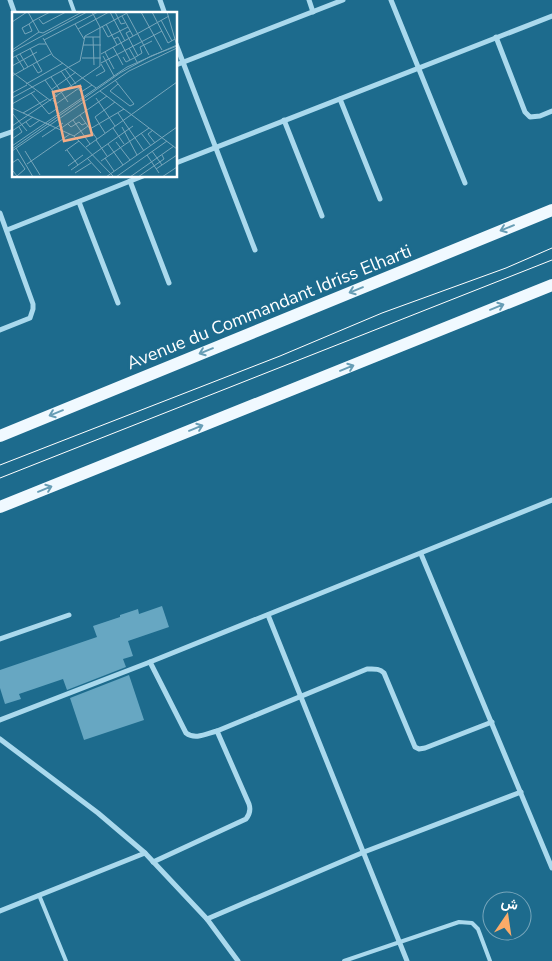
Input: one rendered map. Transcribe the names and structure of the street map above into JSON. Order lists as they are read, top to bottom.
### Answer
{
  "streets": {
    "main road": ["Avenue du Commandant Idriss Elharti"]
  },
  "north": "top"
}
